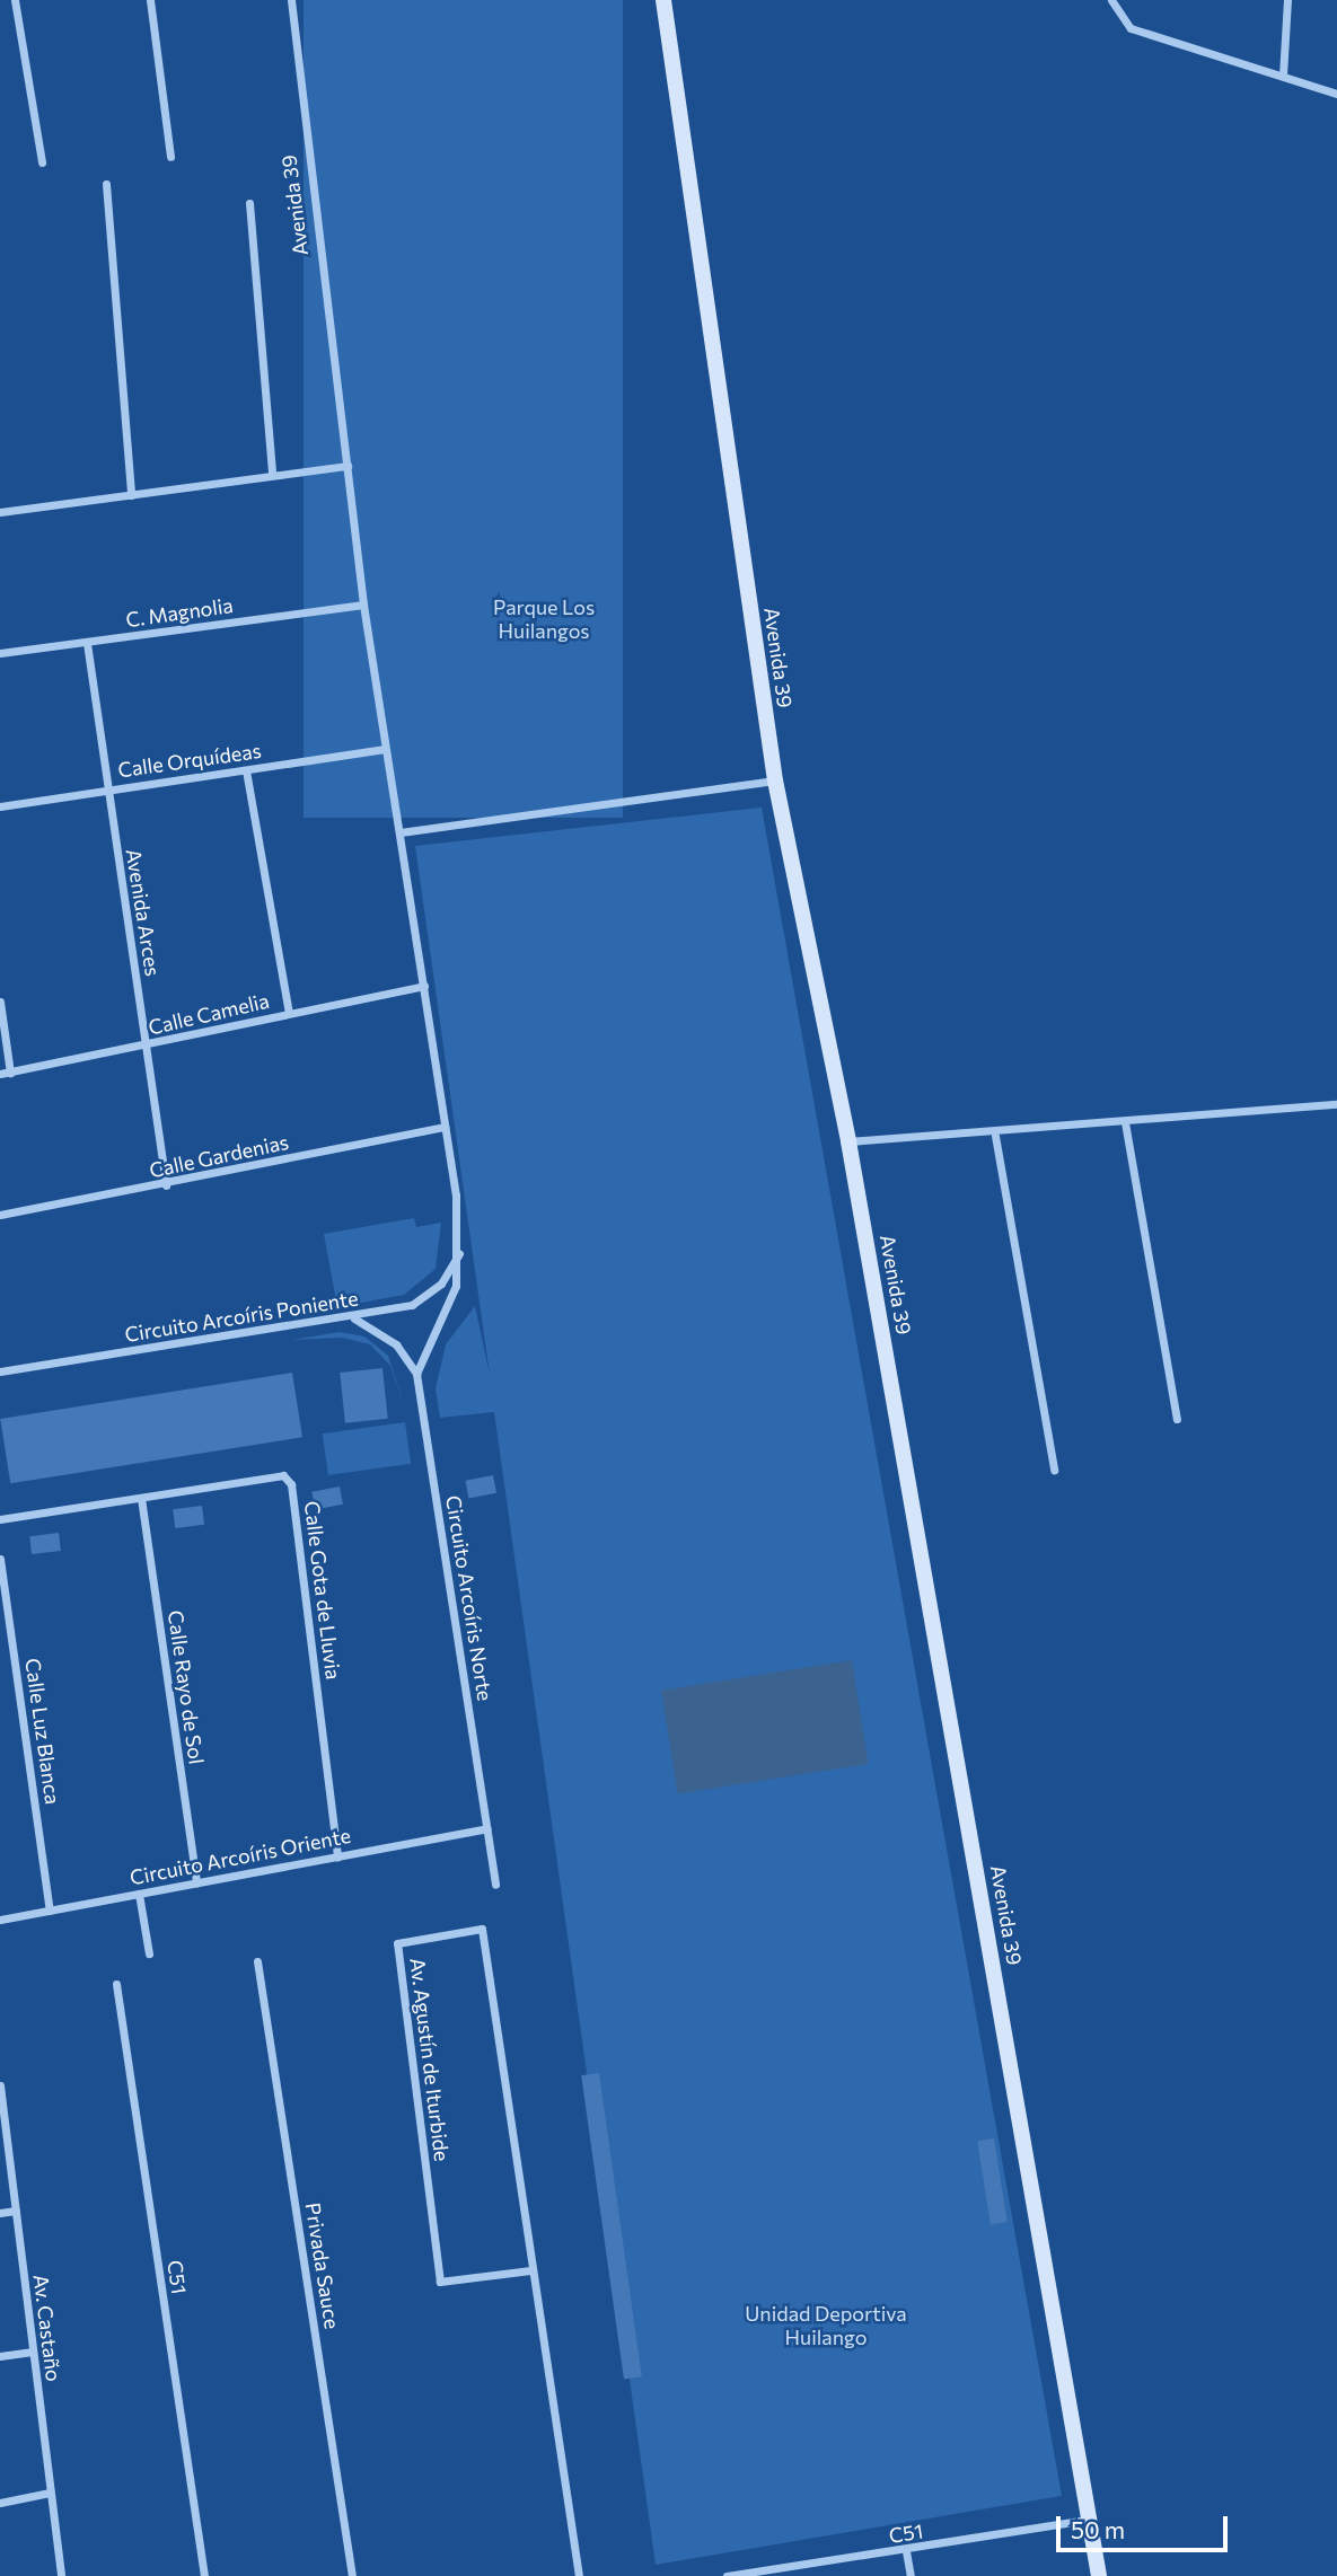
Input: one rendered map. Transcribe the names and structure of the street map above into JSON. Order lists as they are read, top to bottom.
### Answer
{
  "streets": {
    "street": [
      "Avenida 39",
      "C. Magnolia",
      "Calle Orquídeas",
      "Avenida Arces",
      "Calle Camelia",
      "Calle Gardenias",
      "Circuito Arcoíris Poniente",
      "Calle Gota de Lluvia",
      "Circuito Arcoíris Norte",
      "Calle Rayo de Sol",
      "Calle Luz Blanca",
      "Circuito Arcoíris Oriente",
      "Av. Agustín de Iturbide",
      "Privada Sauce",
      "C51",
      "Av. Castaño"
    ]
  },
  "crossings": [
    ["Avenida 39", "C. Magnolia"],
    ["Avenida 39", "Calle Orquídeas"],
    ["Avenida 39", "Calle Camelia"],
    ["Avenida 39", "Calle Gardenias"],
    ["Avenida 39", "Circuito Arcoíris Poniente"],
    ["Avenida 39", "C51"],
    ["C. Magnolia", "Avenida Arces"],
    ["Calle Orquídeas", "Avenida Arces"],
    ["Avenida Arces", "Calle Camelia"],
    ["Avenida Arces", "Calle Gardenias"],
    ["Circuito Arcoíris Poniente", "Circuito Arcoíris Norte"],
    ["Calle Gota de Lluvia", "Calle Rayo de Sol"],
    ["Calle Gota de Lluvia", "Circuito Arcoíris Oriente"],
    ["Circuito Arcoíris Norte", "Circuito Arcoíris Oriente"],
    ["Calle Rayo de Sol", "Circuito Arcoíris Oriente"],
    ["Calle Luz Blanca", "Circuito Arcoíris Oriente"]
  ],
  "parks": ["Parque Los Huilangos", "Unidad Deportiva Huilango"],
  "scale_bar": "50 m"
}
